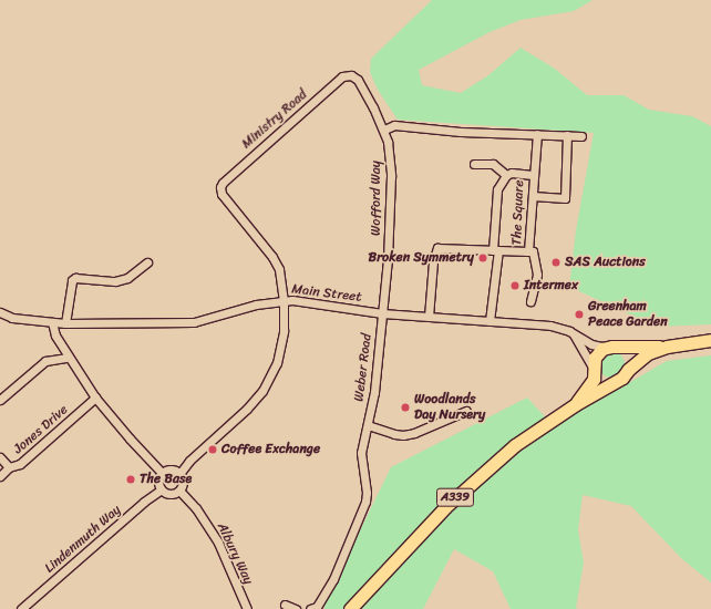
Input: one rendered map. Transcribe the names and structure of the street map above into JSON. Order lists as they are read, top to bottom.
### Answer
{
  "streets": {
    "highway": ["A339"],
    "street": [
      "Ministry Road",
      "Wofford Way",
      "The Square",
      "Main Street",
      "Weber Road",
      "Jones Drive",
      "Lindenmuth Way",
      "Albury Way"
    ]
  },
  "crossings": [
    ["Ministry Road", "Wofford Way"],
    ["Ministry Road", "Main Street"],
    ["Wofford Way", "Main Street"],
    ["Wofford Way", "Weber Road"],
    ["The Square", "Main Street"],
    ["Main Street", "Weber Road"],
    ["Main Street", "A339"],
    ["Lindenmuth Way", "Albury Way"]
  ],
  "places": [
    "Broken Symmetry",
    "SAS Auctions",
    "Intermex",
    "Greenham Peace Garden",
    "Woodlands Day Nursery",
    "Coffee Exchange",
    "The Base"
  ]
}
